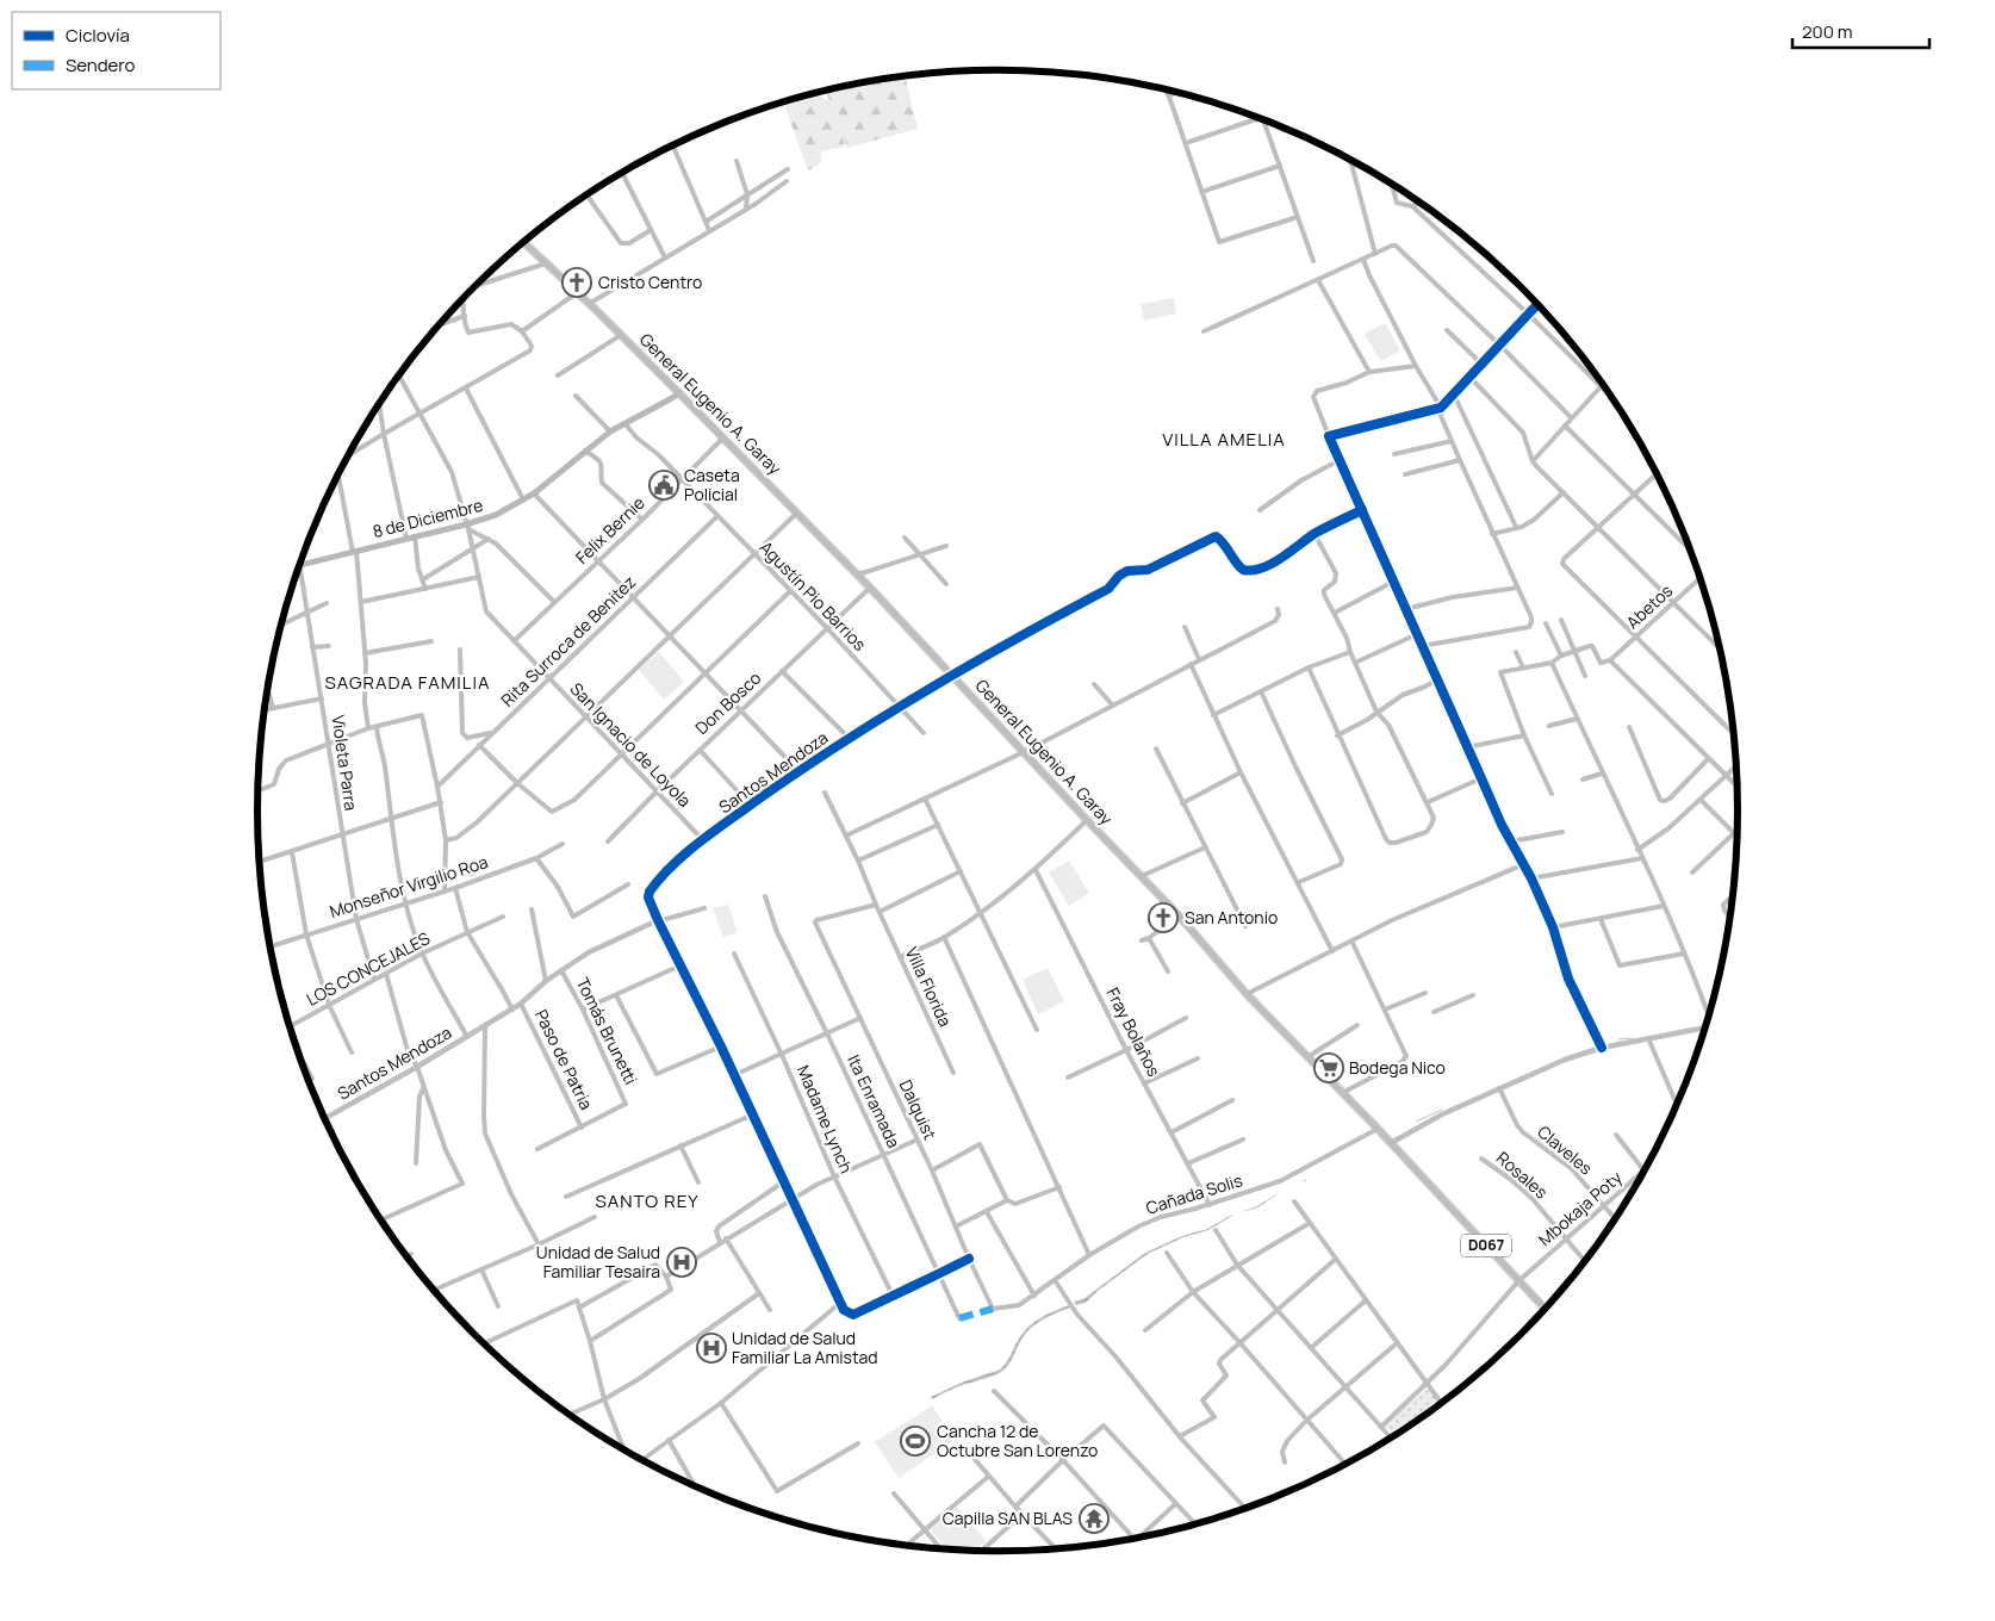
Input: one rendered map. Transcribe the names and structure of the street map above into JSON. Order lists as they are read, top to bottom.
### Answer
{
  "streets": {
    "main road": ["General Eugenio A. Garay", "8 de Diciembre", "D067"],
    "street": [
      "Felix Bernie",
      "Agustín Pio Barrios",
      "Abetos",
      "Rita Surroca de Benitez",
      "Don Bosco",
      "San Ignacio de Loyola",
      "Violeta Parra",
      "Santos Mendoza",
      "Monseñor Virgilio Roa",
      "LOS CONCEJALES",
      "Villa Florida",
      "Tomás Brunetti",
      "Fray Bolaños",
      "Paso de Patria",
      "Ita Enramada",
      "Dalquist",
      "Madame Lynch",
      "Claveles",
      "Rosales",
      "Cañada Solis",
      "Mbokaja Poty"
    ]
  },
  "crossings": [
    ["General Eugenio A. Garay", "8 de Diciembre"],
    ["General Eugenio A. Garay", "Felix Bernie"],
    ["General Eugenio A. Garay", "Don Bosco"],
    ["General Eugenio A. Garay", "Santos Mendoza"],
    ["General Eugenio A. Garay", "Cañada Solis"],
    ["General Eugenio A. Garay", "D067"],
    ["8 de Diciembre", "Agustín Pio Barrios"],
    ["8 de Diciembre", "San Ignacio de Loyola"],
    ["8 de Diciembre", "Violeta Parra"],
    ["Felix Bernie", "Agustín Pio Barrios"],
    ["Felix Bernie", "San Ignacio de Loyola"],
    ["Agustín Pio Barrios", "Rita Surroca de Benitez"],
    ["Agustín Pio Barrios", "Don Bosco"],
    ["Agustín Pio Barrios", "Santos Mendoza"],
    ["Rita Surroca de Benitez", "San Ignacio de Loyola"],
    ["Don Bosco", "San Ignacio de Loyola"],
    ["San Ignacio de Loyola", "Santos Mendoza"],
    ["Violeta Parra", "Monseñor Virgilio Roa"],
    ["Violeta Parra", "LOS CONCEJALES"],
    ["Santos Mendoza", "LOS CONCEJALES"],
    ["Santos Mendoza", "Tomás Brunetti"],
    ["Santos Mendoza", "Paso de Patria"],
    ["Monseñor Virgilio Roa", "LOS CONCEJALES"],
    ["Villa Florida", "Dalquist"],
    ["Tomás Brunetti", "Paso de Patria"],
    ["Fray Bolaños", "Cañada Solis"],
    ["Dalquist", "Cañada Solis"],
    ["Claveles", "Mbokaja Poty"],
    ["Rosales", "Mbokaja Poty"],
    ["Mbokaja Poty", "D067"]
  ],
  "districts": ["VILLA AMELIA", "SAGRADA FAMILIA", "SANTO REY"],
  "places": {
    "church": ["Cristo Centro", "San Antonio"],
    "public building": ["Caseta Policial"],
    "supermarket": ["Bodega Nico"],
    "hospital": ["Unidad de Salud Familiar Tesaira", "Unidad de Salud Familiar La Amistad"],
    "sports": ["Cancha 12 de Octubre San Lorenzo"],
    "temple": ["Capilla SAN BLAS"]
  },
  "legend": ["Ciclovía", "Sendero"],
  "scale_bar": "200 m"
}
